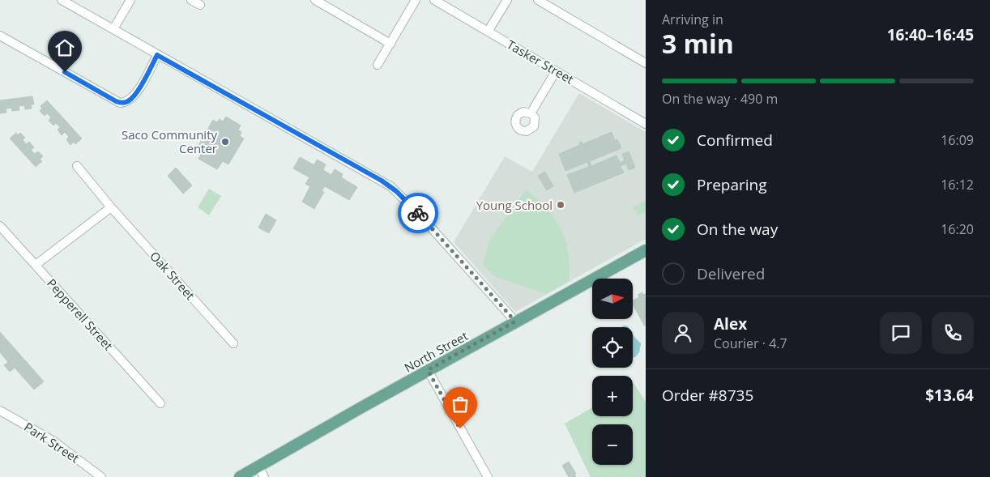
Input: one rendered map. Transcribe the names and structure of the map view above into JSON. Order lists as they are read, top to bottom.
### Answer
{
  "streets": {
    "main road": ["North Street"],
    "street": [
      "Tasker Street",
      "Oak Street",
      "Pepperell Street",
      "Park Street"
    ]
  },
  "places": ["Saco Community Center", "Young School"],
  "north": "right",
  "page": {
    "heading": ["3 min", "Arriving in", "16:40–16:45"],
    "panel": [
      "Alex",
      "Courier · 4.7",
      "Order #8735",
      "$13.64"
    ],
    "bar": "On the way · 490 m",
    "list": [
      ["Confirmed", "16:09"],
      ["Preparing", "16:12"],
      ["On the way", "16:20"],
      "Delivered"
    ],
    "map_buttons": ["+", "−"]
  }
}
